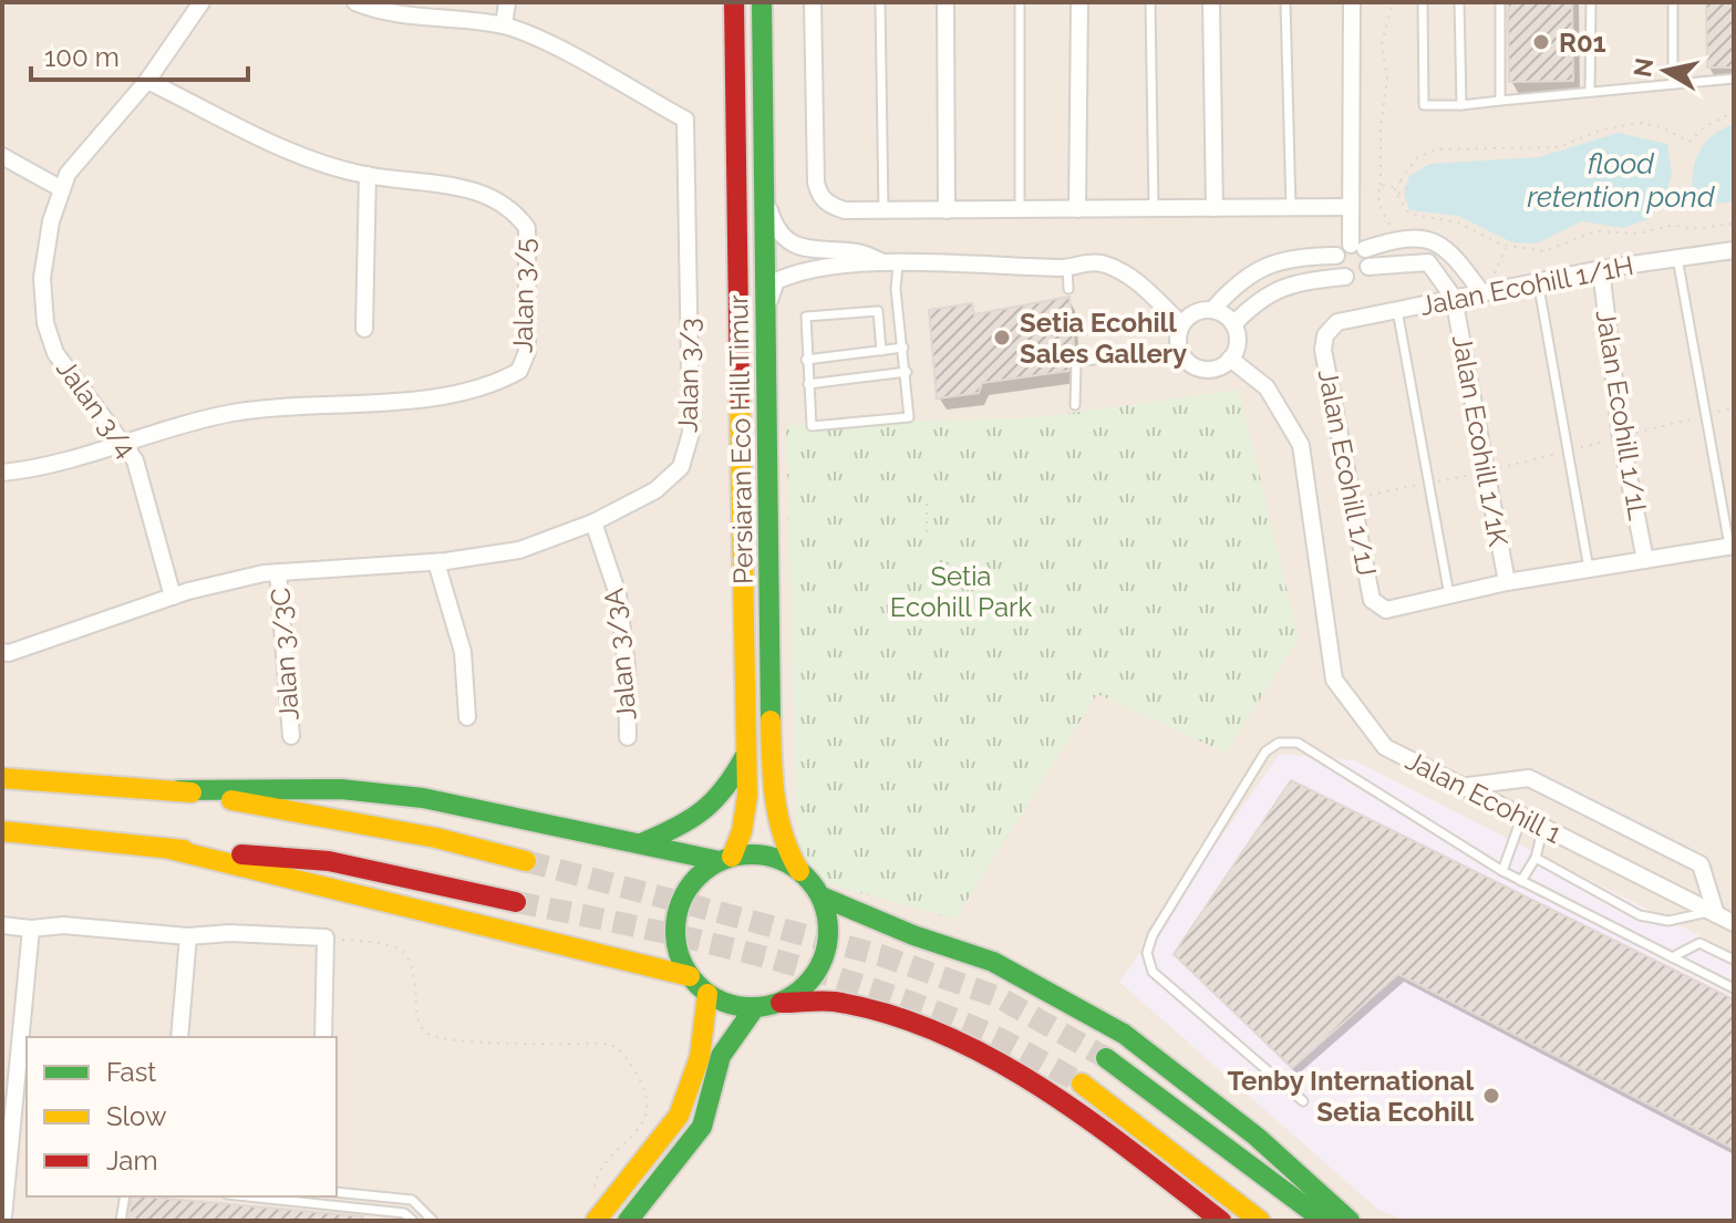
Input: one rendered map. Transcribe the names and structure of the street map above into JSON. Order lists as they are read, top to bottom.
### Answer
{
  "streets": {
    "street": [
      "Jalan Ecohill 1/1H",
      "Jalan 3/5",
      "Jalan 3/3",
      "Jalan 3/4",
      "Jalan Ecohill 1/1L",
      "Persiaran Eco Hill Timur",
      "Jalan Ecohill 1/1K",
      "Jalan Ecohill 1/1J",
      "Jalan 3/3C",
      "Jalan 3/3A",
      "Jalan Ecohill 1"
    ]
  },
  "crossings": [
    ["Jalan Ecohill 1/1H", "Jalan Ecohill 1/1L"],
    ["Jalan Ecohill 1/1H", "Jalan Ecohill 1/1K"],
    ["Jalan Ecohill 1/1H", "Jalan Ecohill 1/1J"],
    ["Jalan 3/5", "Jalan 3/4"],
    ["Jalan 3/3", "Jalan 3/4"],
    ["Jalan 3/3", "Jalan 3/3C"],
    ["Jalan 3/3", "Jalan 3/3A"]
  ],
  "water": ["flood retention pond"],
  "parks": ["Setia Ecohill Park"],
  "places": ["R01", "Setia Ecohill Sales Gallery", "Tenby International Setia Ecohill"],
  "legend": ["Fast", "Slow", "Jam"],
  "scale_bar": "100 m",
  "north": "left"
}
